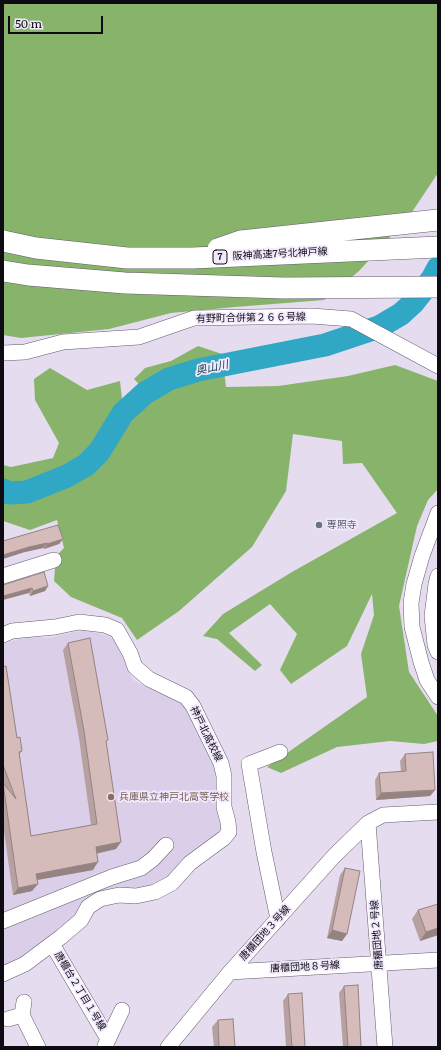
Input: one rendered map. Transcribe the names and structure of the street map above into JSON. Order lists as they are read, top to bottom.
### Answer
{
  "streets": {
    "highway": ["阪神高速7号北神戸線", "7"],
    "street": [
      "有野町合併第２６６号線",
      "神戸北高校線",
      "唐櫃団地３号線",
      "唐櫃団地２号線",
      "唐櫃団地８号線",
      "唐櫃台２丁目１号線"
    ]
  },
  "crossings": [
    ["神戸北高校線", "唐櫃台２丁目１号線"],
    ["唐櫃団地３号線", "唐櫃団地２号線"],
    ["唐櫃団地３号線", "唐櫃団地８号線"],
    ["唐櫃団地２号線", "唐櫃団地８号線"]
  ],
  "water": ["奥山川"],
  "places": ["専照寺", "兵庫県立神戸北高等学校"],
  "scale_bar": "50 m"
}
